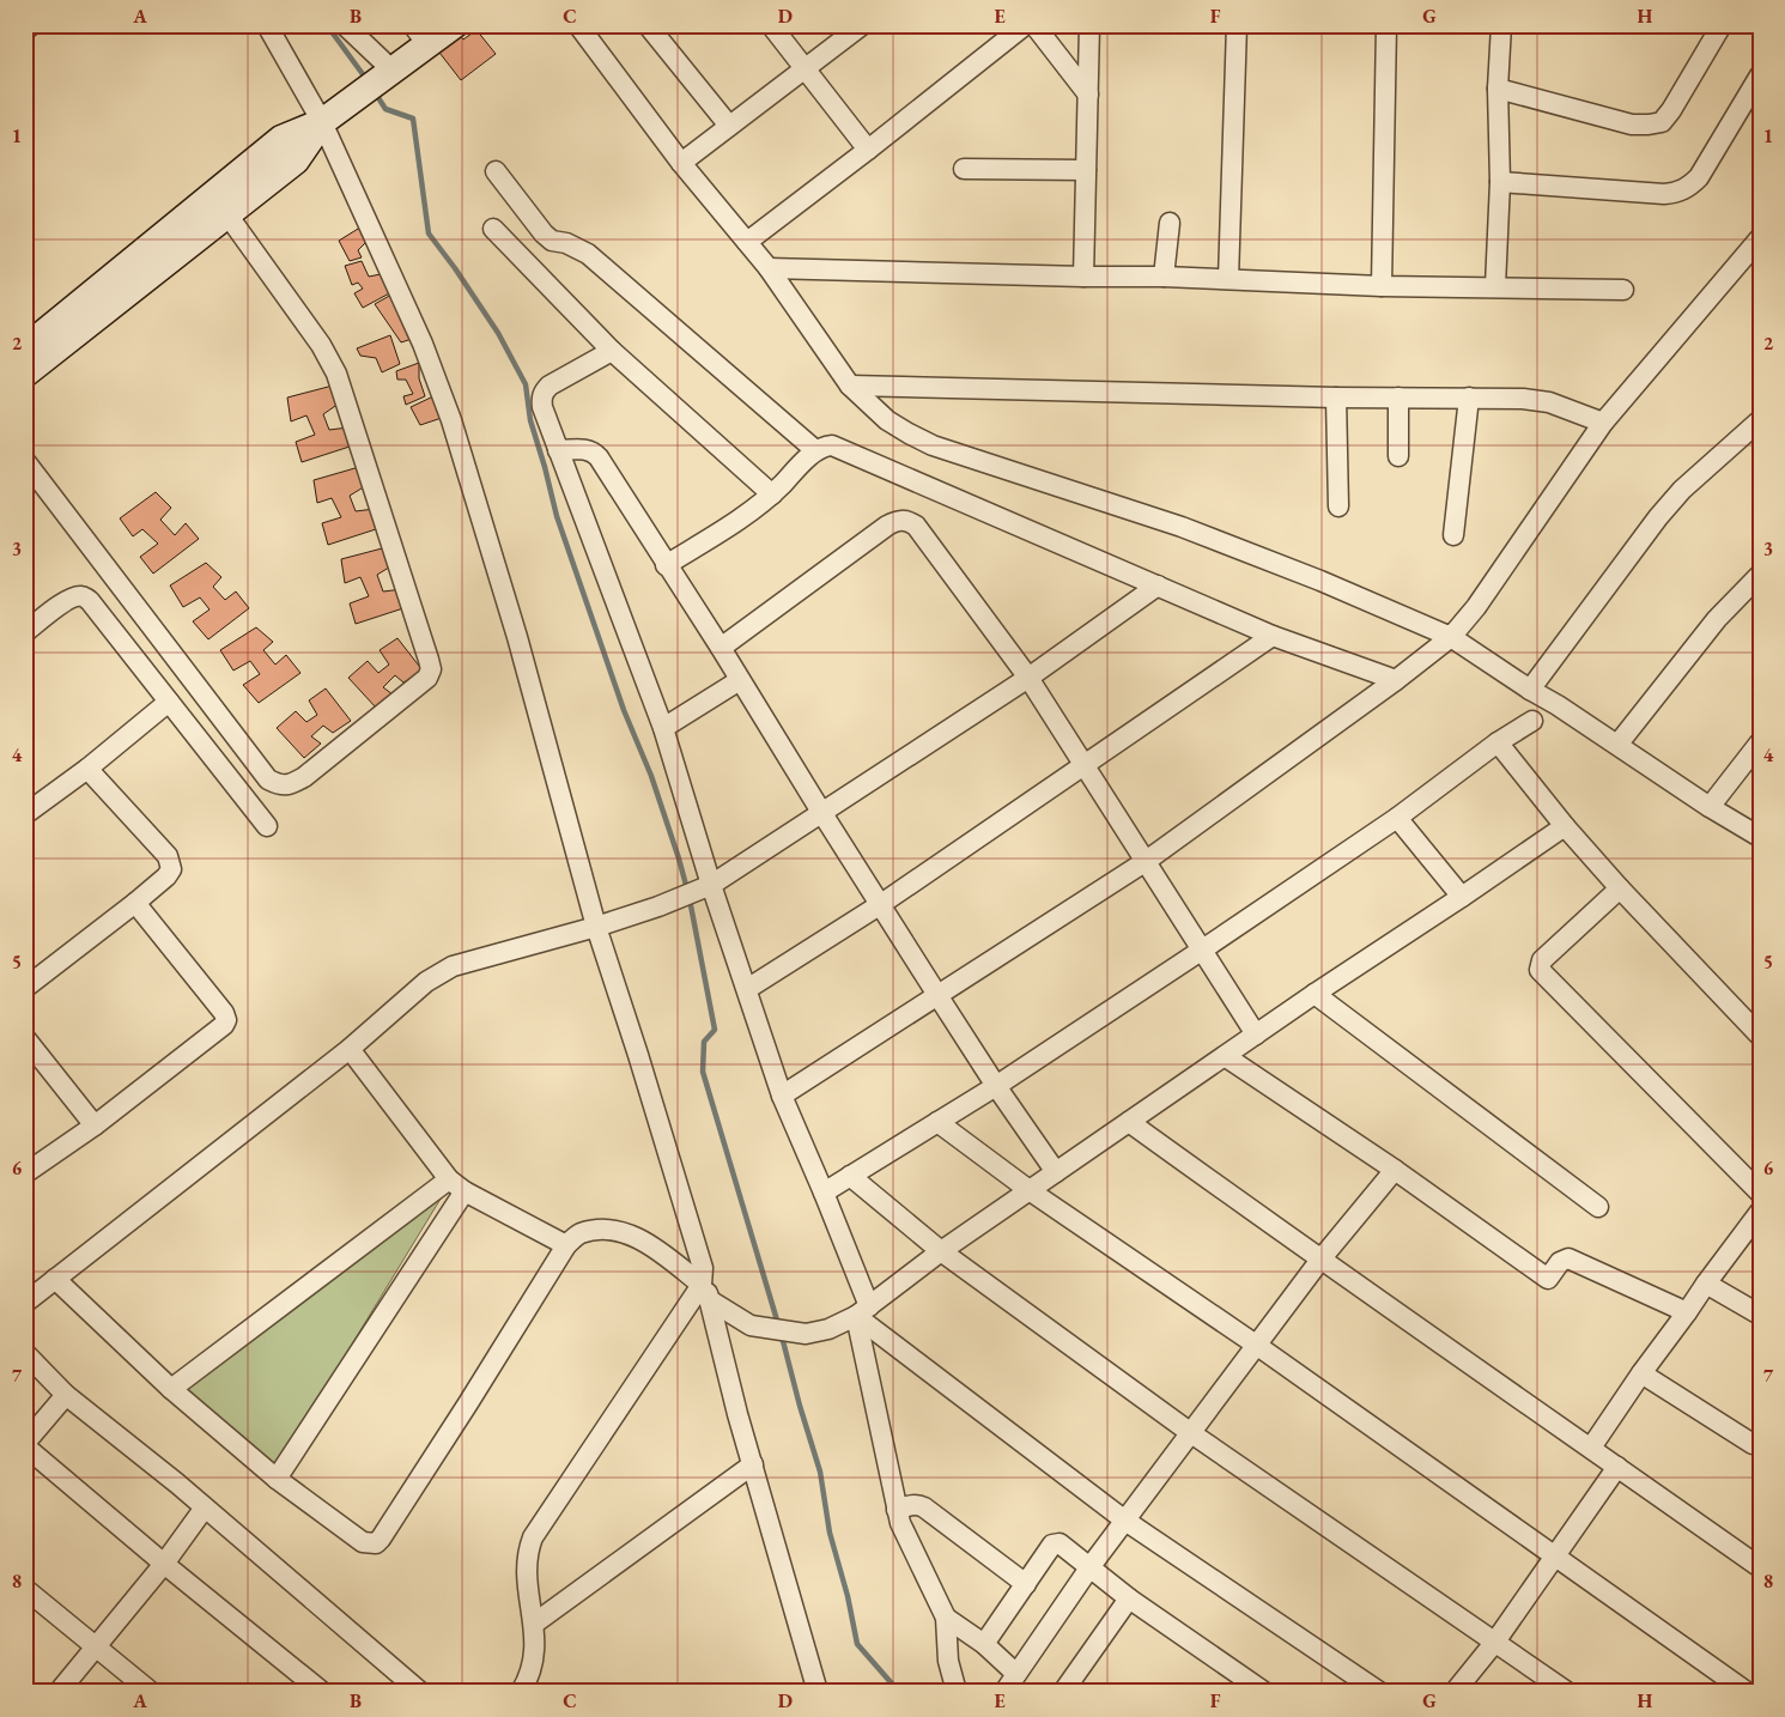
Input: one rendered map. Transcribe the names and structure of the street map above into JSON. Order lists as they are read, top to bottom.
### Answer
{
  "grid": {
    "columns": [
      "A",
      "B",
      "C",
      "D",
      "E",
      "F",
      "G",
      "H"
    ],
    "rows": [
      "1",
      "2",
      "3",
      "4",
      "5",
      "6",
      "7",
      "8"
    ]
  }
}
